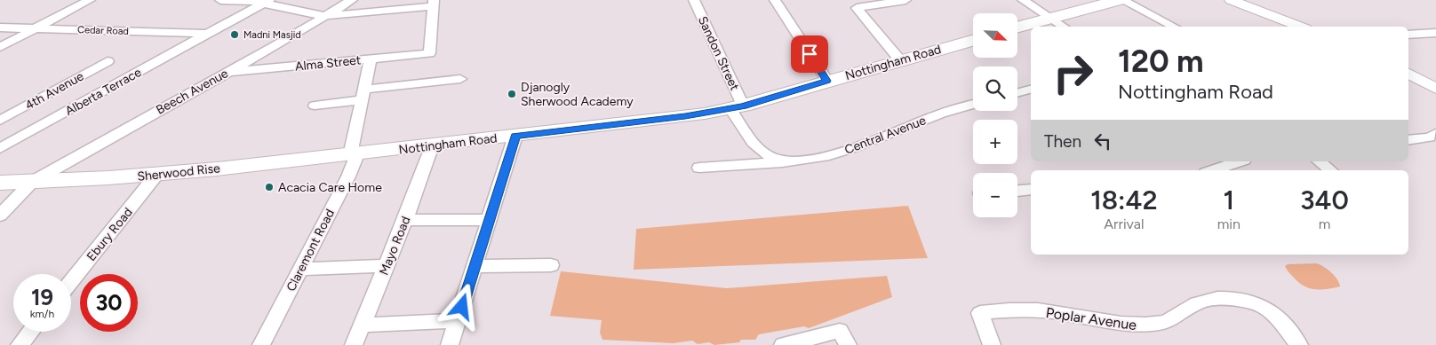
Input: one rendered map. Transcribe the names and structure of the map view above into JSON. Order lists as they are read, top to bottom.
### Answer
{
  "streets": {
    "main road": ["Nottingham Road", "Sherwood Rise"],
    "street": [
      "Cedar Road",
      "Sandon Street",
      "Alma Street",
      "4th Avenue",
      "Alberta Terrace",
      "Beech Avenue",
      "Central Avenue",
      "Ebury Road",
      "Mayo Road",
      "Claremont Road",
      "Poplar Avenue"
    ]
  },
  "crossings": [
    ["Cedar Road", "Alberta Terrace"],
    ["Sandon Street", "Nottingham Road"],
    ["Sandon Street", "Central Avenue"],
    ["Nottingham Road", "Central Avenue"],
    ["Nottingham Road", "Sherwood Rise"],
    ["Nottingham Road", "Mayo Road"],
    ["Nottingham Road", "Claremont Road"],
    ["Alma Street", "Beech Avenue"],
    ["Alma Street", "Claremont Road"],
    ["Beech Avenue", "Sherwood Rise"],
    ["Sherwood Rise", "Ebury Road"],
    ["Sherwood Rise", "Claremont Road"]
  ],
  "places": ["Madni Masjid", "Djanogly Sherwood Academy", "Acacia Care Home"],
  "north": "bottom right",
  "page": {
    "map_buttons": ["+", "−"],
    "turn": ["120 m", "Nottingham Road"],
    "then": "Then",
    "eta": [
      "18:42",
      "Arrival",
      "1",
      "min",
      "340",
      "m"
    ],
    "speed": "19 km/h",
    "limit": "30"
  }
}
